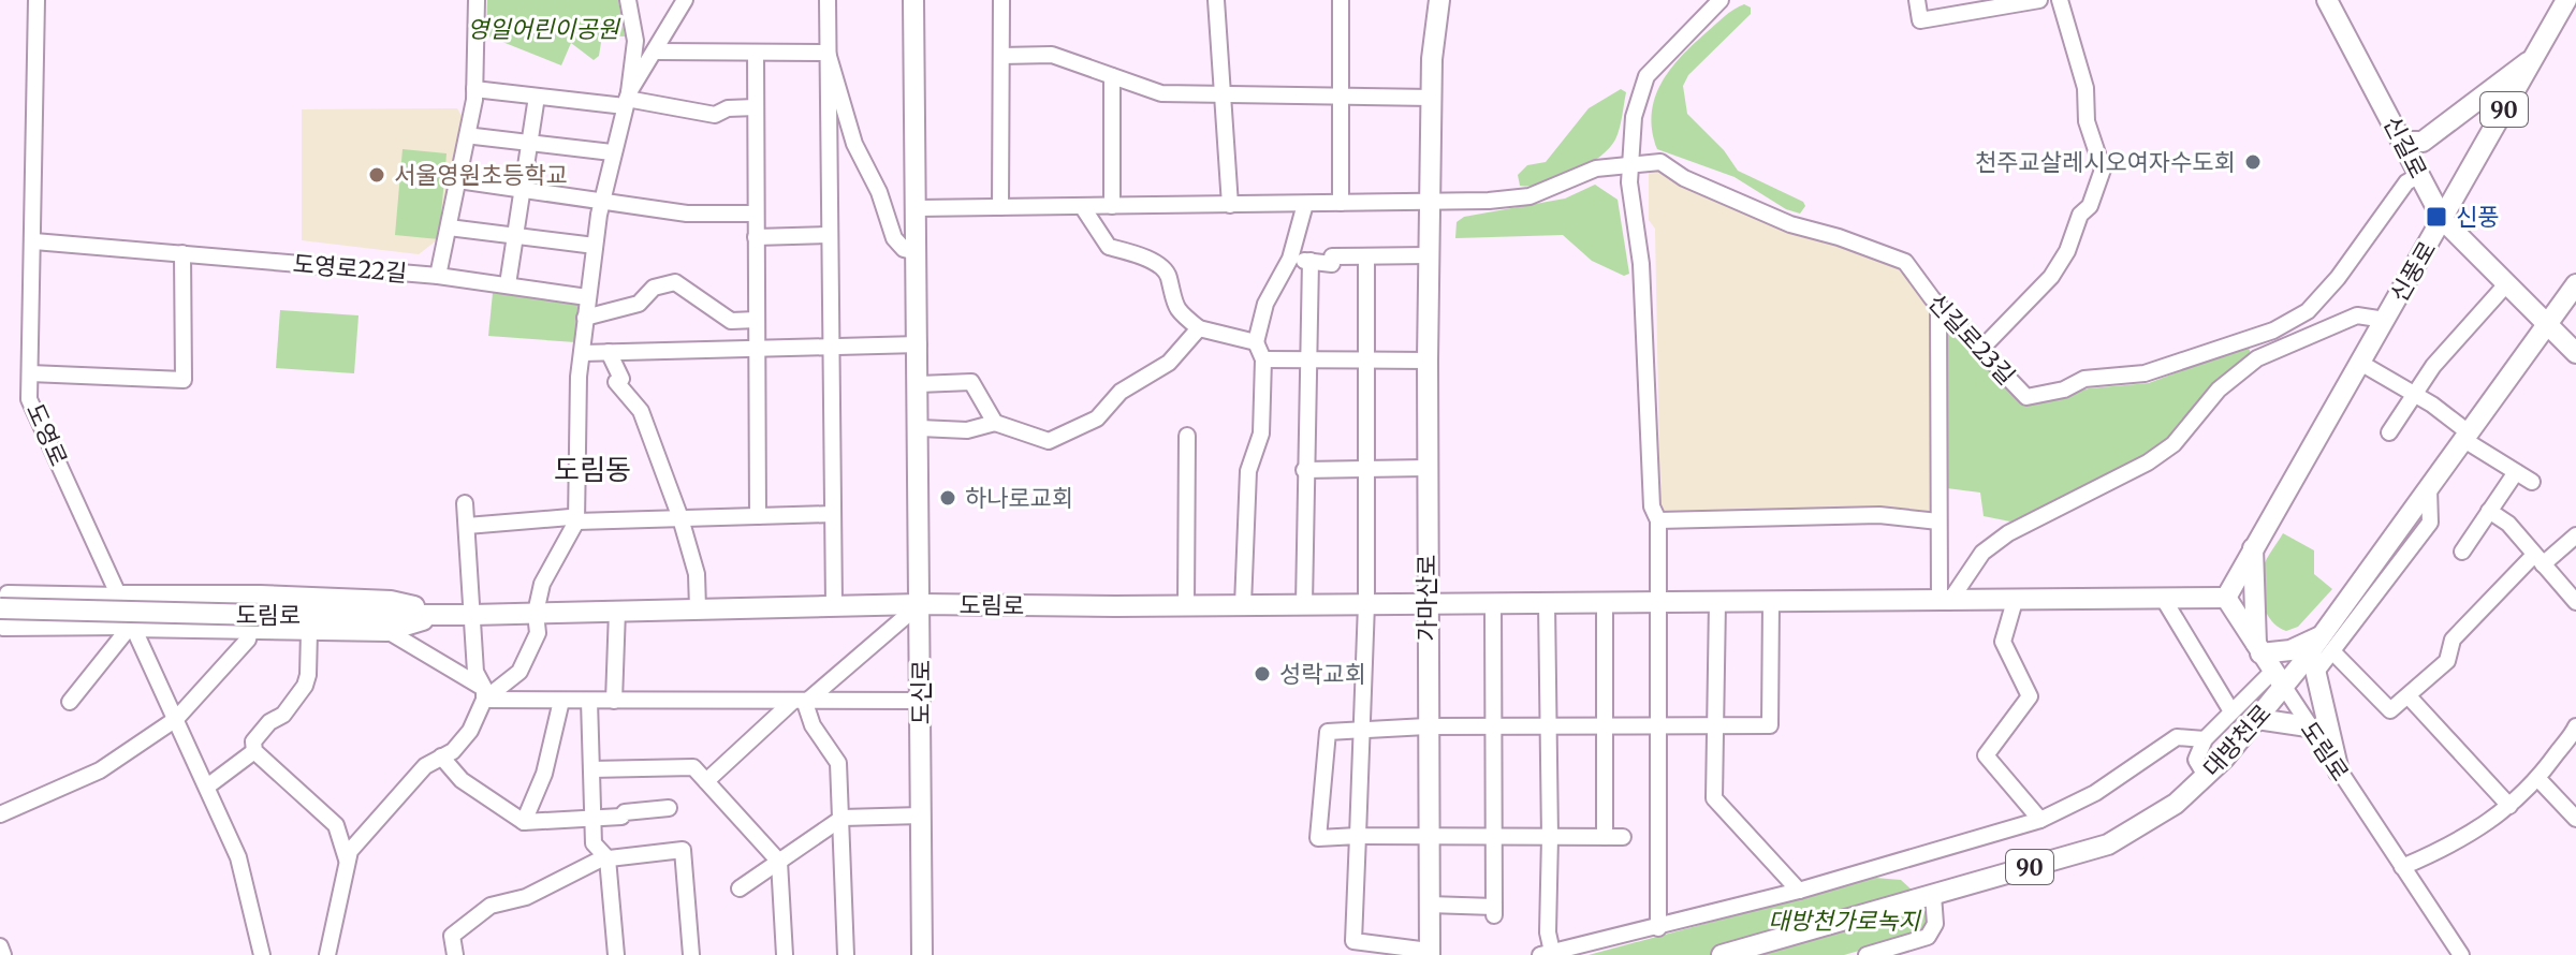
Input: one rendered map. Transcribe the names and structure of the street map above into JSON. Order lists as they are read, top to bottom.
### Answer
{
  "streets": {
    "main road": [
      "90",
      "신길로",
      "신풍로",
      "가마산로",
      "도림로",
      "도신로",
      "대방천로"
    ],
    "street": ["도영로22길", "신길로23길", "도영로"]
  },
  "crossings": [
    ["신길로", "신풍로"],
    ["신길로", "신길로23길"],
    ["신길로", "대방천로"],
    ["도영로22길", "도영로"],
    ["신풍로", "도림로"],
    ["신길로23길", "가마산로"],
    ["신길로23길", "도신로"],
    ["가마산로", "도림로"],
    ["도림로", "도신로"],
    ["도림로", "대방천로"]
  ],
  "districts": ["도림동"],
  "parks": ["영일어린이공원", "대방천가로녹지"],
  "places": {
    "other": [
      "천주교살레시오여자수도회",
      "서울영원초등학교",
      "하나로교회",
      "성락교회"
    ],
    "transit": ["신풍"]
  }
}
